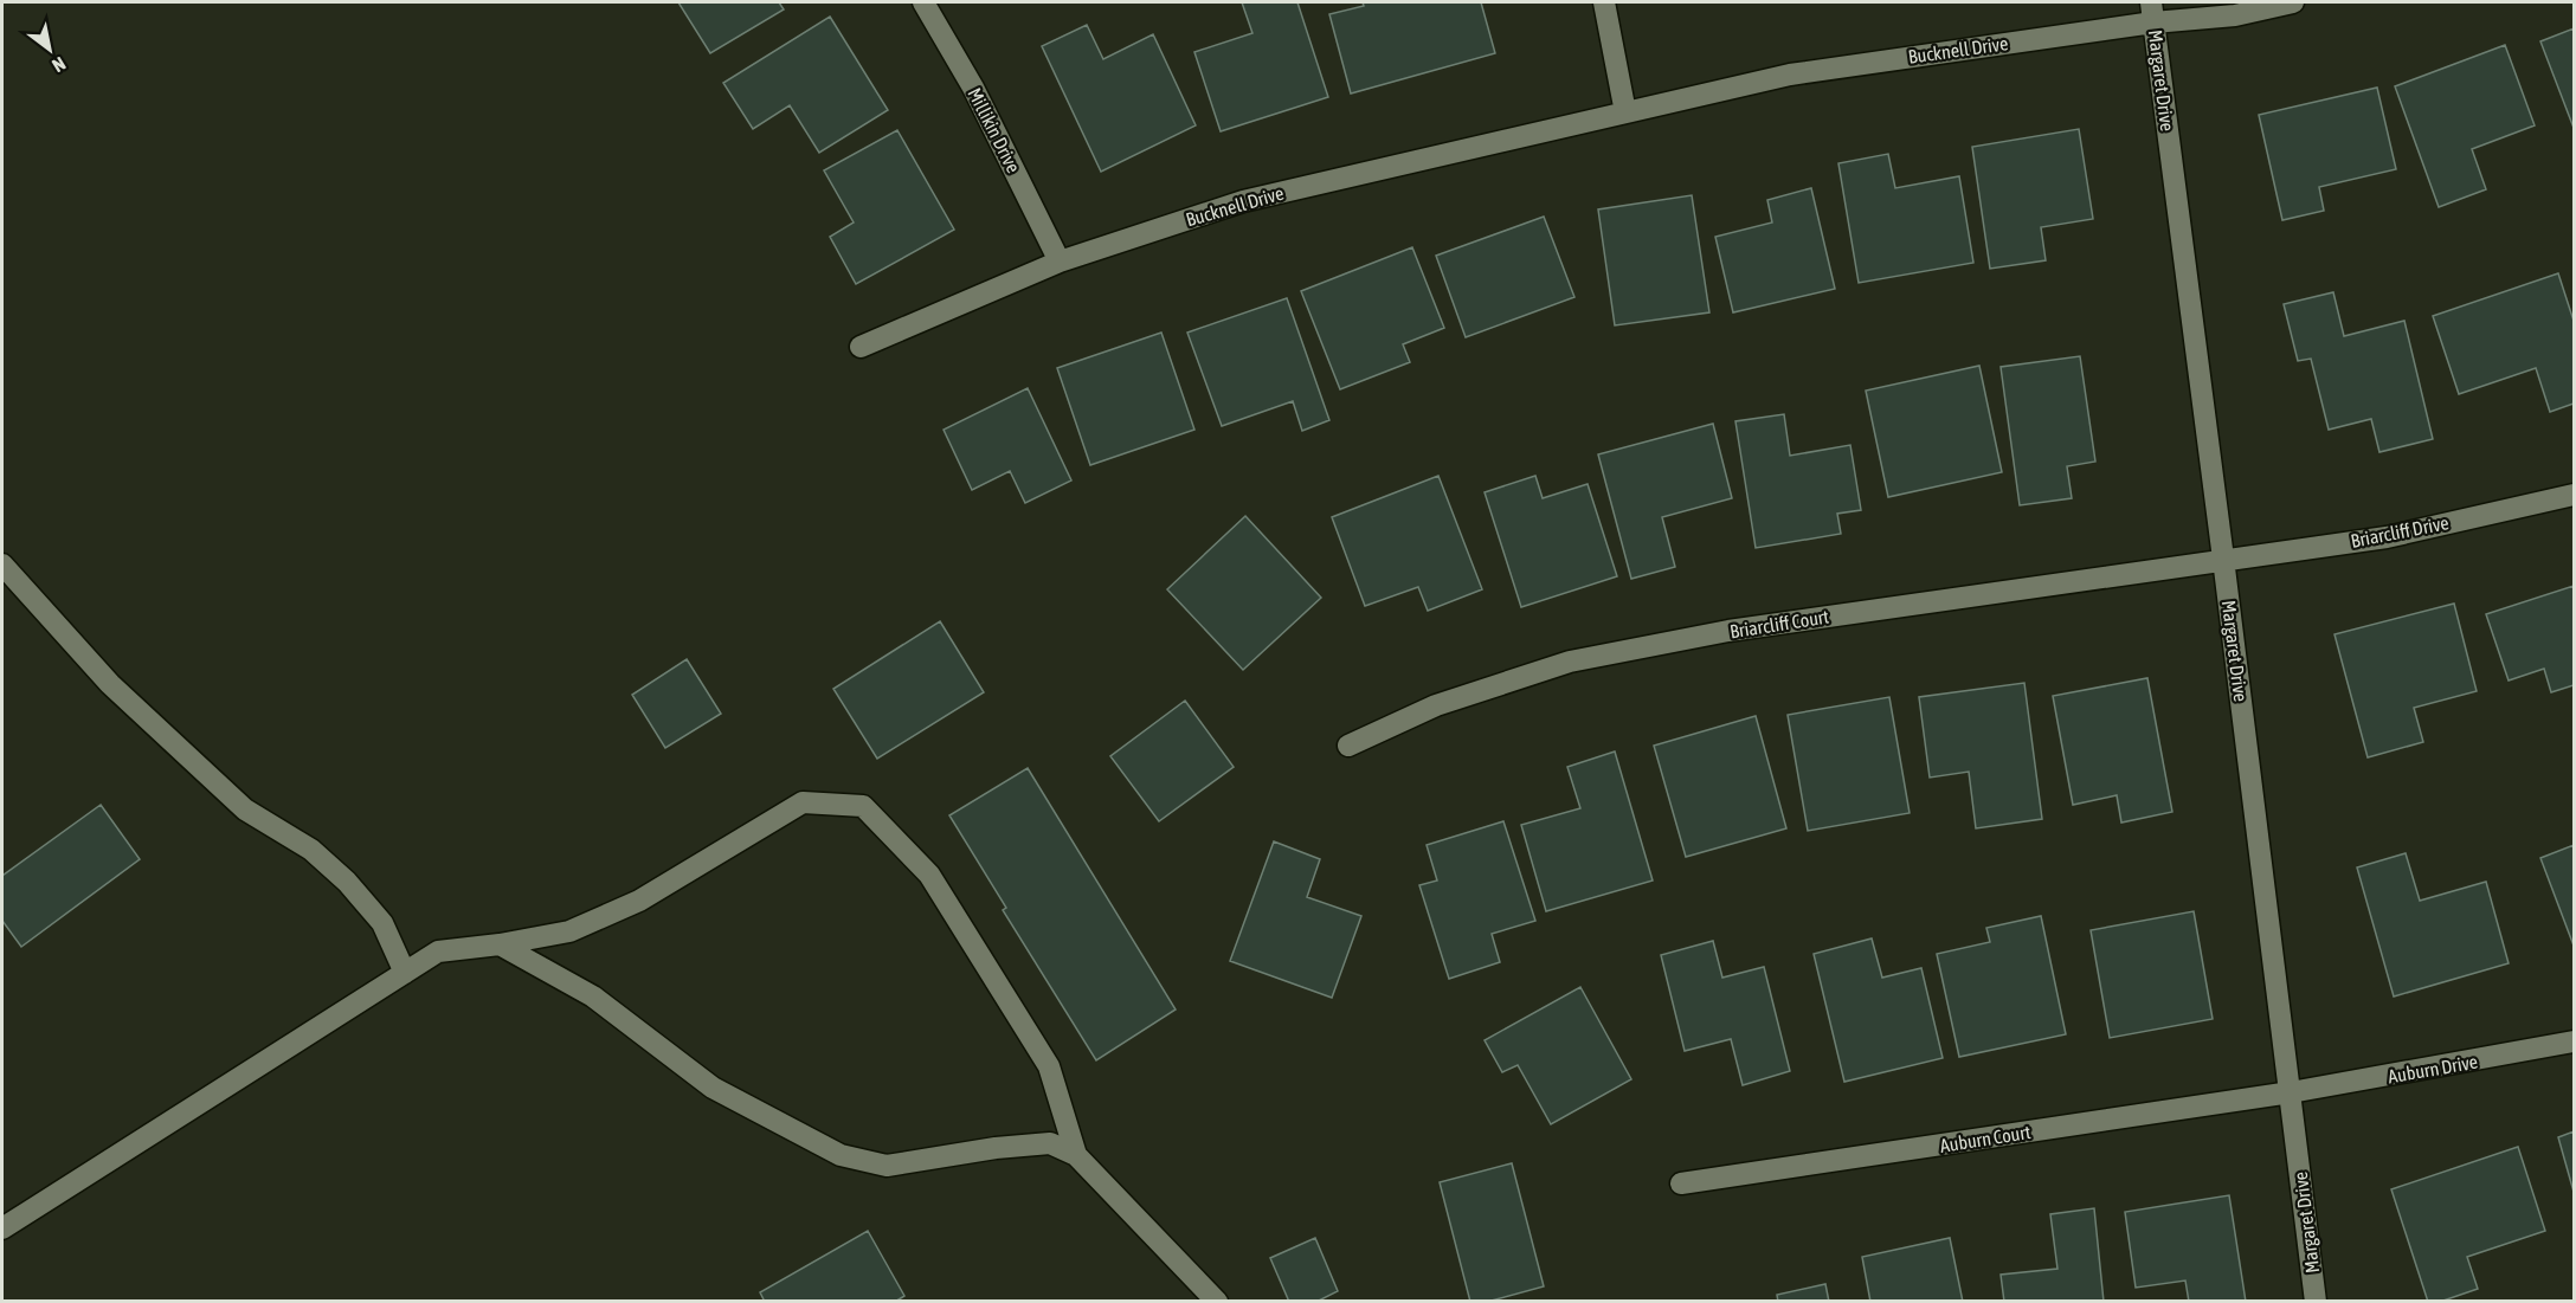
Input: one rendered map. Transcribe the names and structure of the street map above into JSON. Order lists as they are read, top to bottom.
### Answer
{
  "streets": {
    "street": [
      "Bucknell Drive",
      "Margaret Drive",
      "Millikin Drive",
      "Briarcliff Drive",
      "Briarcliff Court",
      "Auburn Drive",
      "Auburn Court"
    ]
  },
  "crossings": [
    ["Bucknell Drive", "Margaret Drive"],
    ["Bucknell Drive", "Millikin Drive"],
    ["Margaret Drive", "Briarcliff Drive"],
    ["Margaret Drive", "Briarcliff Court"],
    ["Margaret Drive", "Auburn Drive"],
    ["Margaret Drive", "Auburn Court"],
    ["Briarcliff Drive", "Briarcliff Court"],
    ["Auburn Drive", "Auburn Court"]
  ],
  "north": "bottom right"
}
